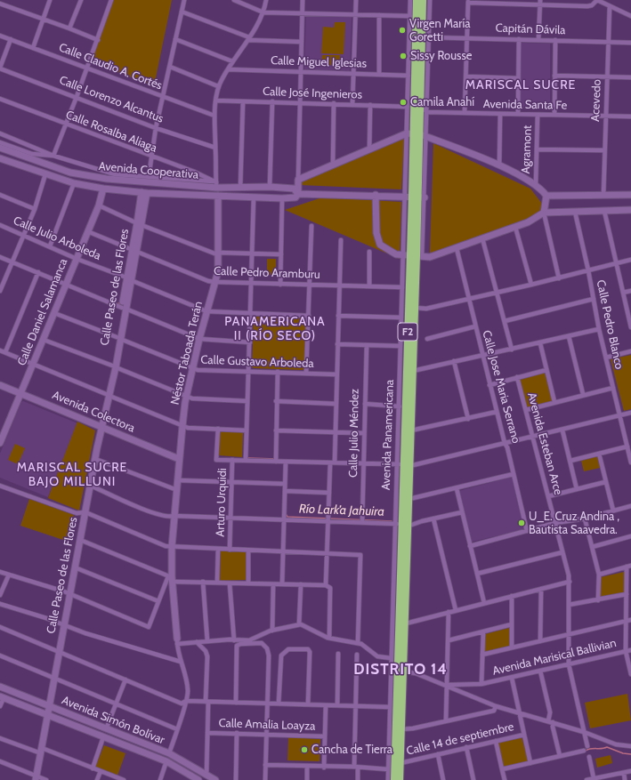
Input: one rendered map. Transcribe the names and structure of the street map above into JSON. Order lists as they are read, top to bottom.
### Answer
{
  "streets": {
    "highway": ["F2", "Avenida Panamericana"],
    "street": [
      "Capitán Dávila",
      "Calle Miguel Iglesias",
      "Calle Claudio A. Cortés",
      "Calle José Ingenieros",
      "Calle Lorenzo Alcantus",
      "Acevedo",
      "Avenida Santa Fe",
      "Calle Rosalba Aliaga",
      "Agramont",
      "Avenida Cooperativa",
      "Calle Julio Arboleda",
      "Calle Pedro Aramburu",
      "Calle Paseo de las Flores",
      "Calle Daniel Salamanca",
      "Calle Pedro Blanco",
      "Néstor Taboada Terán",
      "Calle Gustavo Arboleda",
      "Calle Jose Maria Serrano",
      "Avenida Colectora",
      "Calle Julio Méndez",
      "Avenida Esteban Arce",
      "Arturo Urquidi",
      "Avenida Marisical Ballivian",
      "Avenida Simón Bolívar",
      "Calle Amalia Loayza",
      "Calle 14 de septiembre"
    ]
  },
  "crossings": [
    ["Capitán Dávila", "Acevedo"],
    ["Acevedo", "Avenida Santa Fe"],
    ["Avenida Santa Fe", "Agramont"],
    ["Calle Rosalba Aliaga", "Avenida Cooperativa"],
    ["Avenida Cooperativa", "Calle Paseo de las Flores"],
    ["Avenida Cooperativa", "Calle Daniel Salamanca"],
    ["Avenida Cooperativa", "F2"],
    ["Avenida Cooperativa", "Néstor Taboada Terán"],
    ["Avenida Cooperativa", "Avenida Panamericana"],
    ["Calle Julio Arboleda", "Calle Paseo de las Flores"],
    ["Calle Julio Arboleda", "Calle Daniel Salamanca"],
    ["Calle Julio Arboleda", "Néstor Taboada Terán"],
    ["Calle Pedro Aramburu", "Calle Paseo de las Flores"],
    ["Calle Pedro Aramburu", "Calle Daniel Salamanca"],
    ["Calle Pedro Aramburu", "Néstor Taboada Terán"],
    ["Calle Pedro Aramburu", "Avenida Panamericana"],
    ["Calle Paseo de las Flores", "Calle Gustavo Arboleda"],
    ["Calle Paseo de las Flores", "Avenida Colectora"],
    ["Calle Paseo de las Flores", "Avenida Simón Bolívar"],
    ["Calle Daniel Salamanca", "Calle Gustavo Arboleda"],
    ["Calle Daniel Salamanca", "Avenida Colectora"],
    ["F2", "Avenida Panamericana"],
    ["Néstor Taboada Terán", "Calle Gustavo Arboleda"],
    ["Néstor Taboada Terán", "Avenida Colectora"],
    ["Avenida Panamericana", "Calle 14 de septiembre"],
    ["Avenida Esteban Arce", "Avenida Marisical Ballivian"]
  ],
  "districts": [
    "MARISCAL SUCRE",
    "PANAMERICANA II (RÍO SECO)",
    "MARISCAL SUCRE BAJO MILLUNI",
    "DISTRITO 14"
  ],
  "water": ["Río Lark’a Jahuira"],
  "places": [
    "Virgen María Goretti",
    "Sissy Rousse",
    "Camila Anahí",
    "U_E. Cruz Andina , Bautista Saavedra.",
    "Cancha de Tierra"
  ]
}
